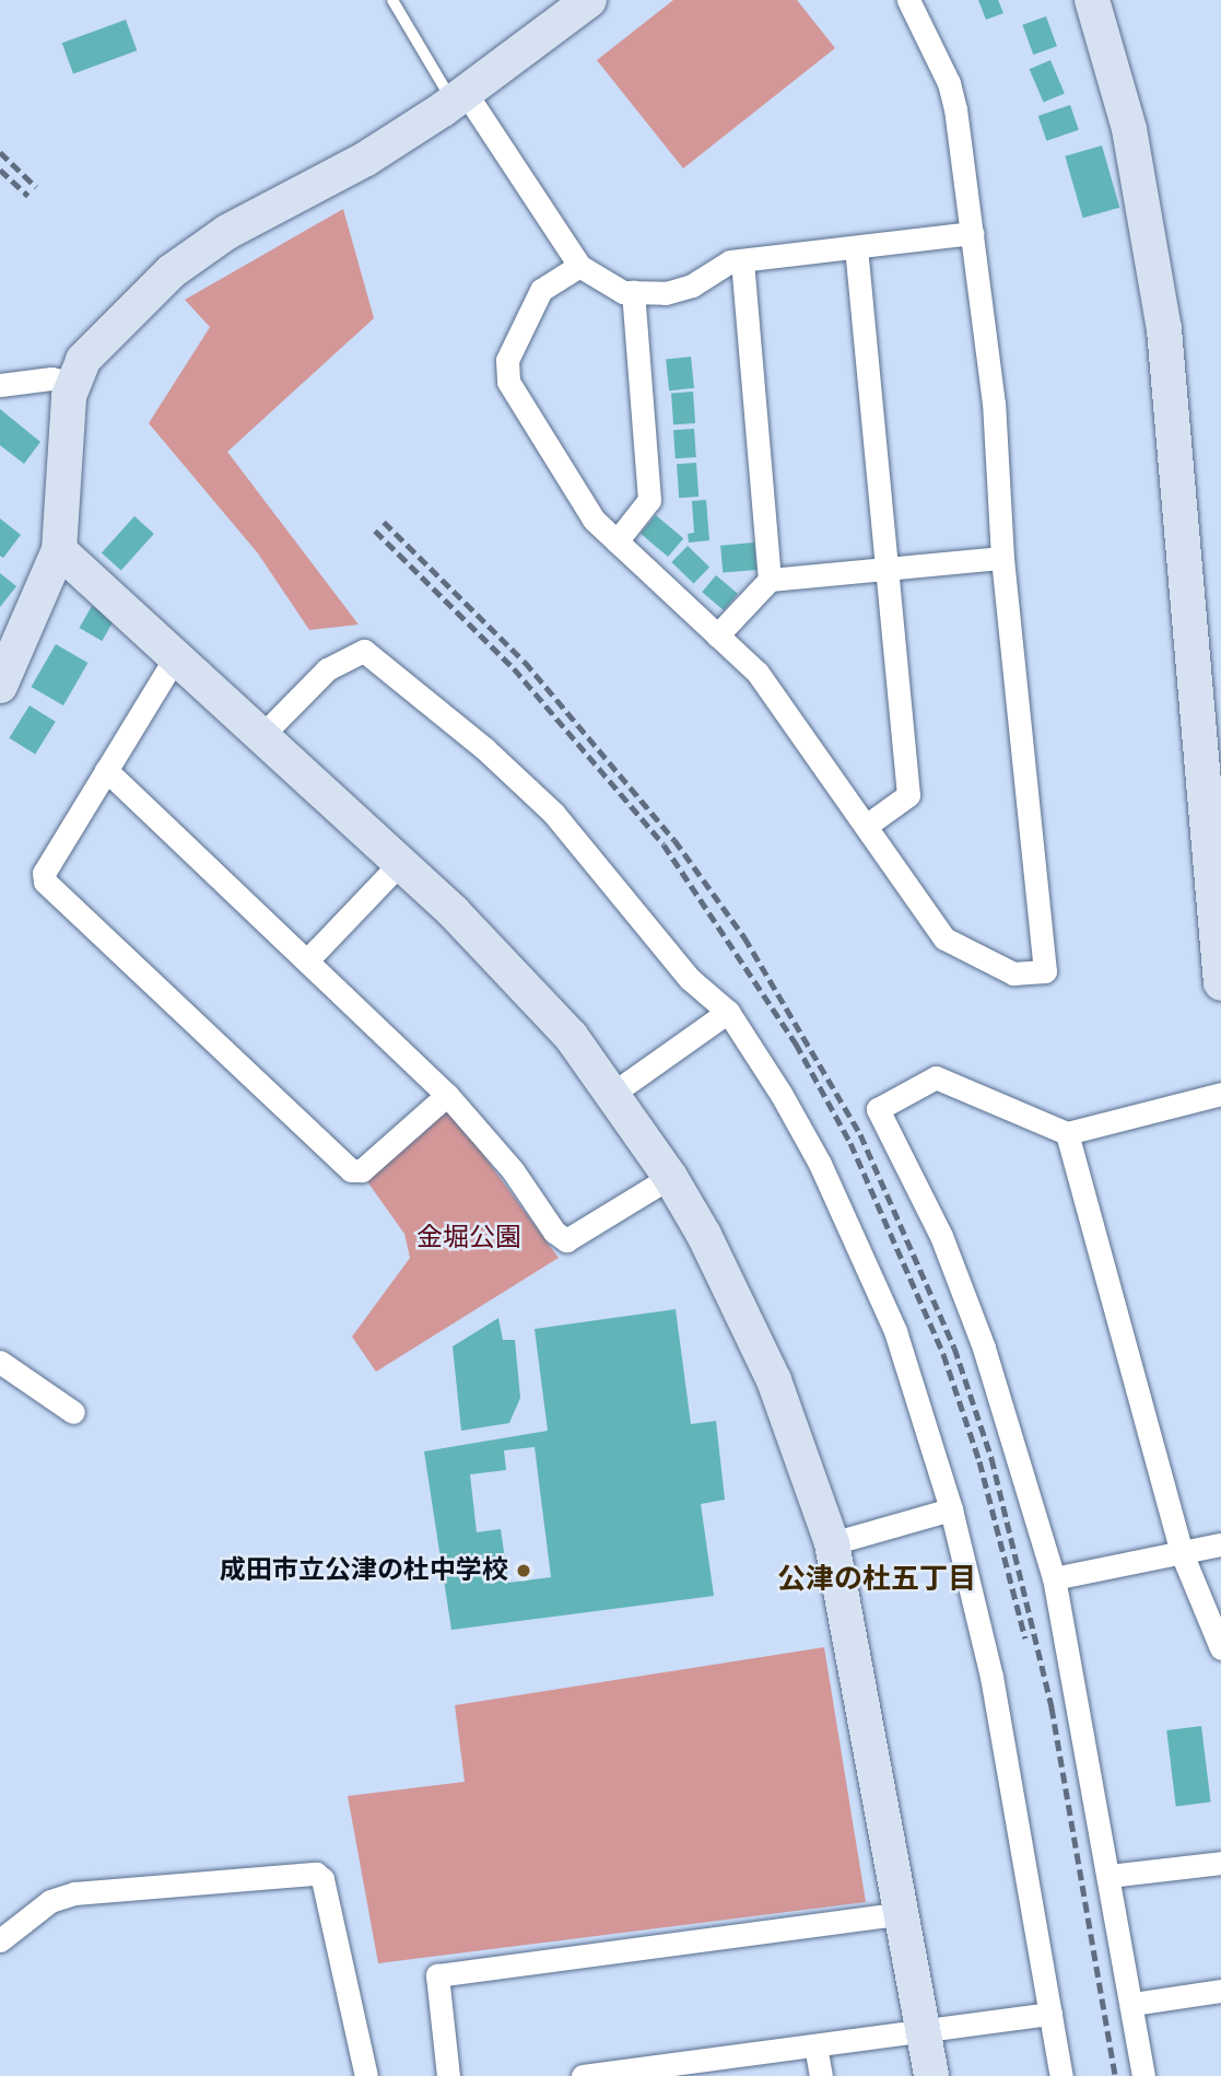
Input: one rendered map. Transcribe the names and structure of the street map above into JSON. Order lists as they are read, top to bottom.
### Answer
{
  "districts": ["公津の杜五丁目"],
  "parks": ["金堀公園"],
  "places": ["成田市立公津の杜中学校"]
}
